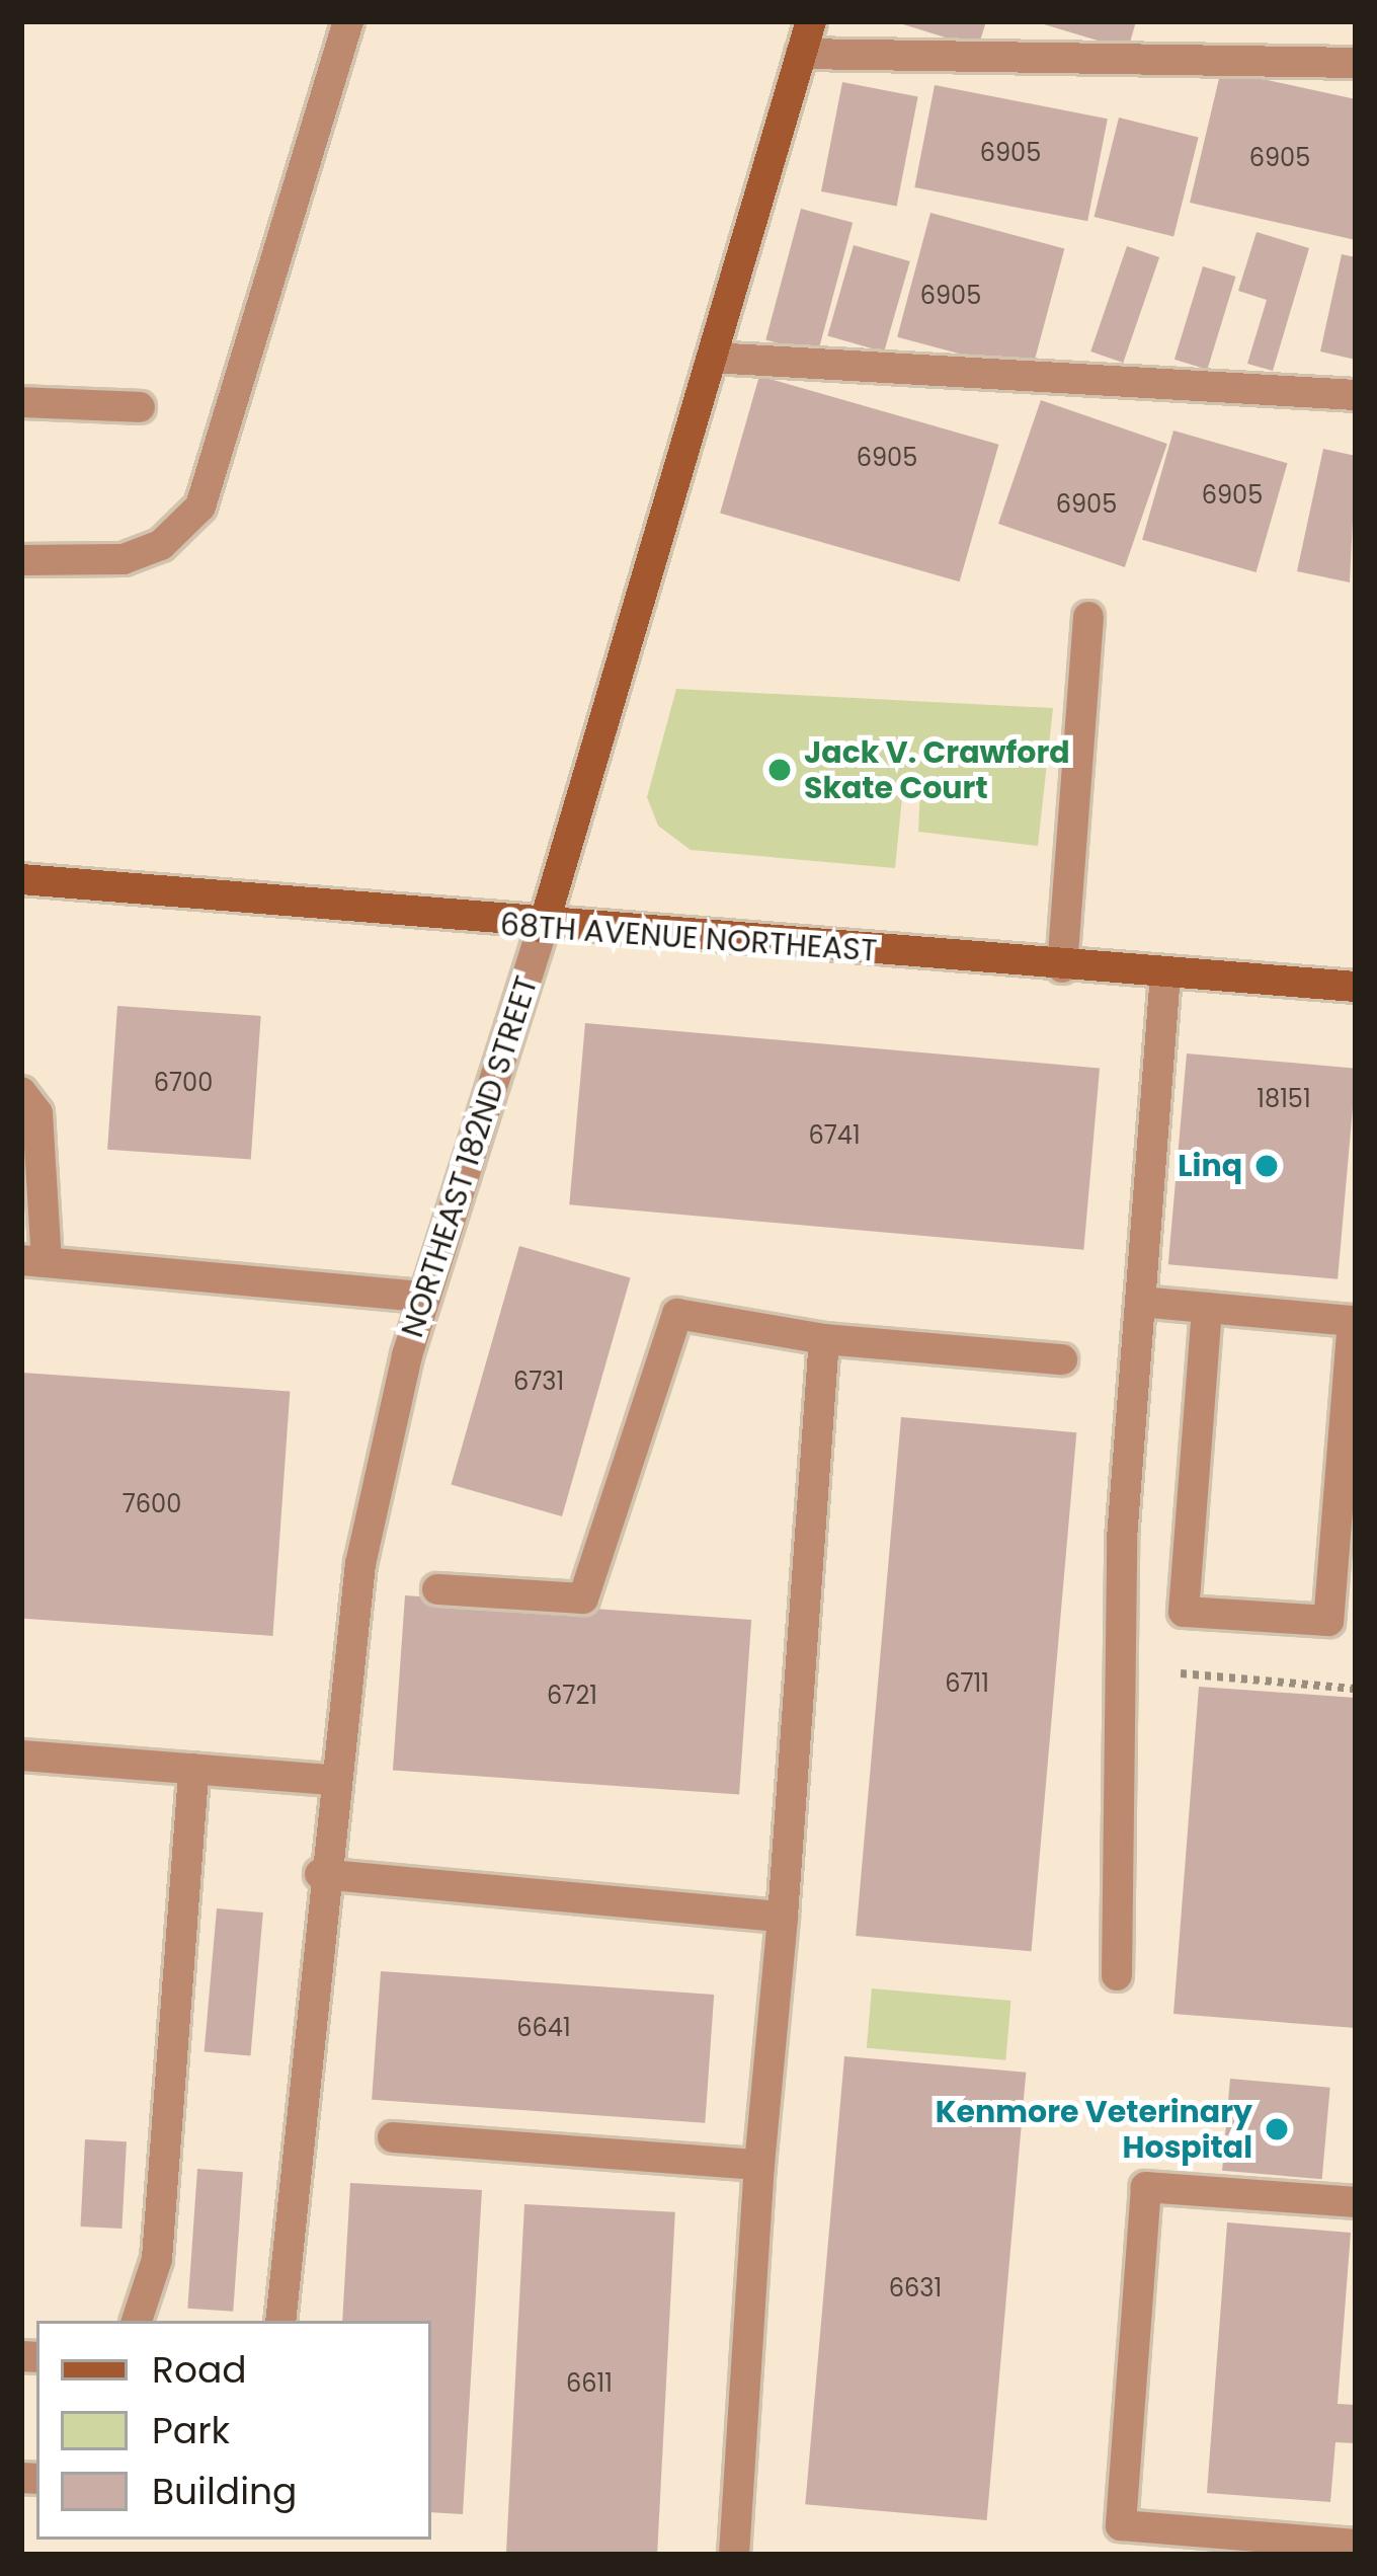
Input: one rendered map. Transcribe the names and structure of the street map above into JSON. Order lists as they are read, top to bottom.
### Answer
{
  "streets": {
    "street": ["68TH AVENUE NORTHEAST", "NORTHEAST 182ND STREET"]
  },
  "crossings": [
    ["68TH AVENUE NORTHEAST", "NORTHEAST 182ND STREET"]
  ],
  "places": ["Jack V. Crawford Skate Court", "Linq", "Kenmore Veterinary Hospital"],
  "house_numbers": [
    "6905",
    "6905",
    "6905",
    "6905",
    "6905",
    "6905",
    "6700",
    "18151",
    "6741",
    "6731",
    "7600",
    "6711",
    "6721",
    "6641",
    "6631",
    "6611"
  ],
  "legend": ["Road", "Park", "Building"]
}
